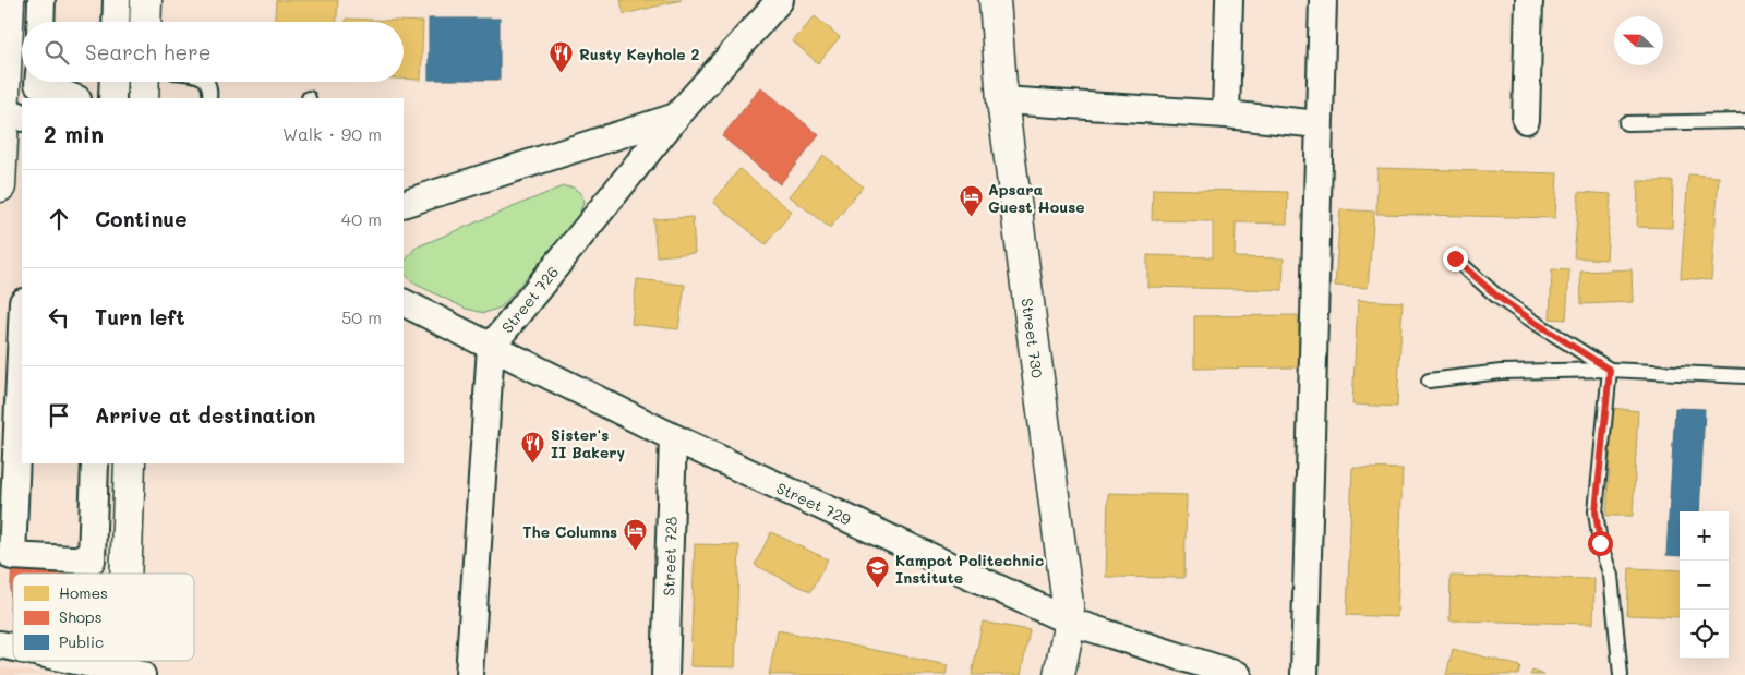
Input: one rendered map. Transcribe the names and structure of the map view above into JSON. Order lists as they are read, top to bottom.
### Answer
{
  "streets": {
    "street": [
      "Street 726",
      "Street 730",
      "Street 729",
      "Street 728"
    ]
  },
  "crossings": [
    ["Street 726", "Street 729"],
    ["Street 730", "Street 729"],
    ["Street 729", "Street 728"]
  ],
  "places": {
    "restaurant": ["Rusty Keyhole 2", "Sister's II Bakery"],
    "hotel": ["Apsara Guest House", "The Columns"],
    "school or university": ["Kampot Politechnic Institute"]
  },
  "legend": ["Homes", "Shops", "Public"],
  "north": "left",
  "page": {
    "search": "Search here",
    "heading": ["2 min", "Walk · 90 m"],
    "list": [
      ["Continue", "40 m"],
      ["Turn left", "50 m"],
      "Arrive at destination"
    ],
    "map_buttons": ["+", "−"]
  }
}
